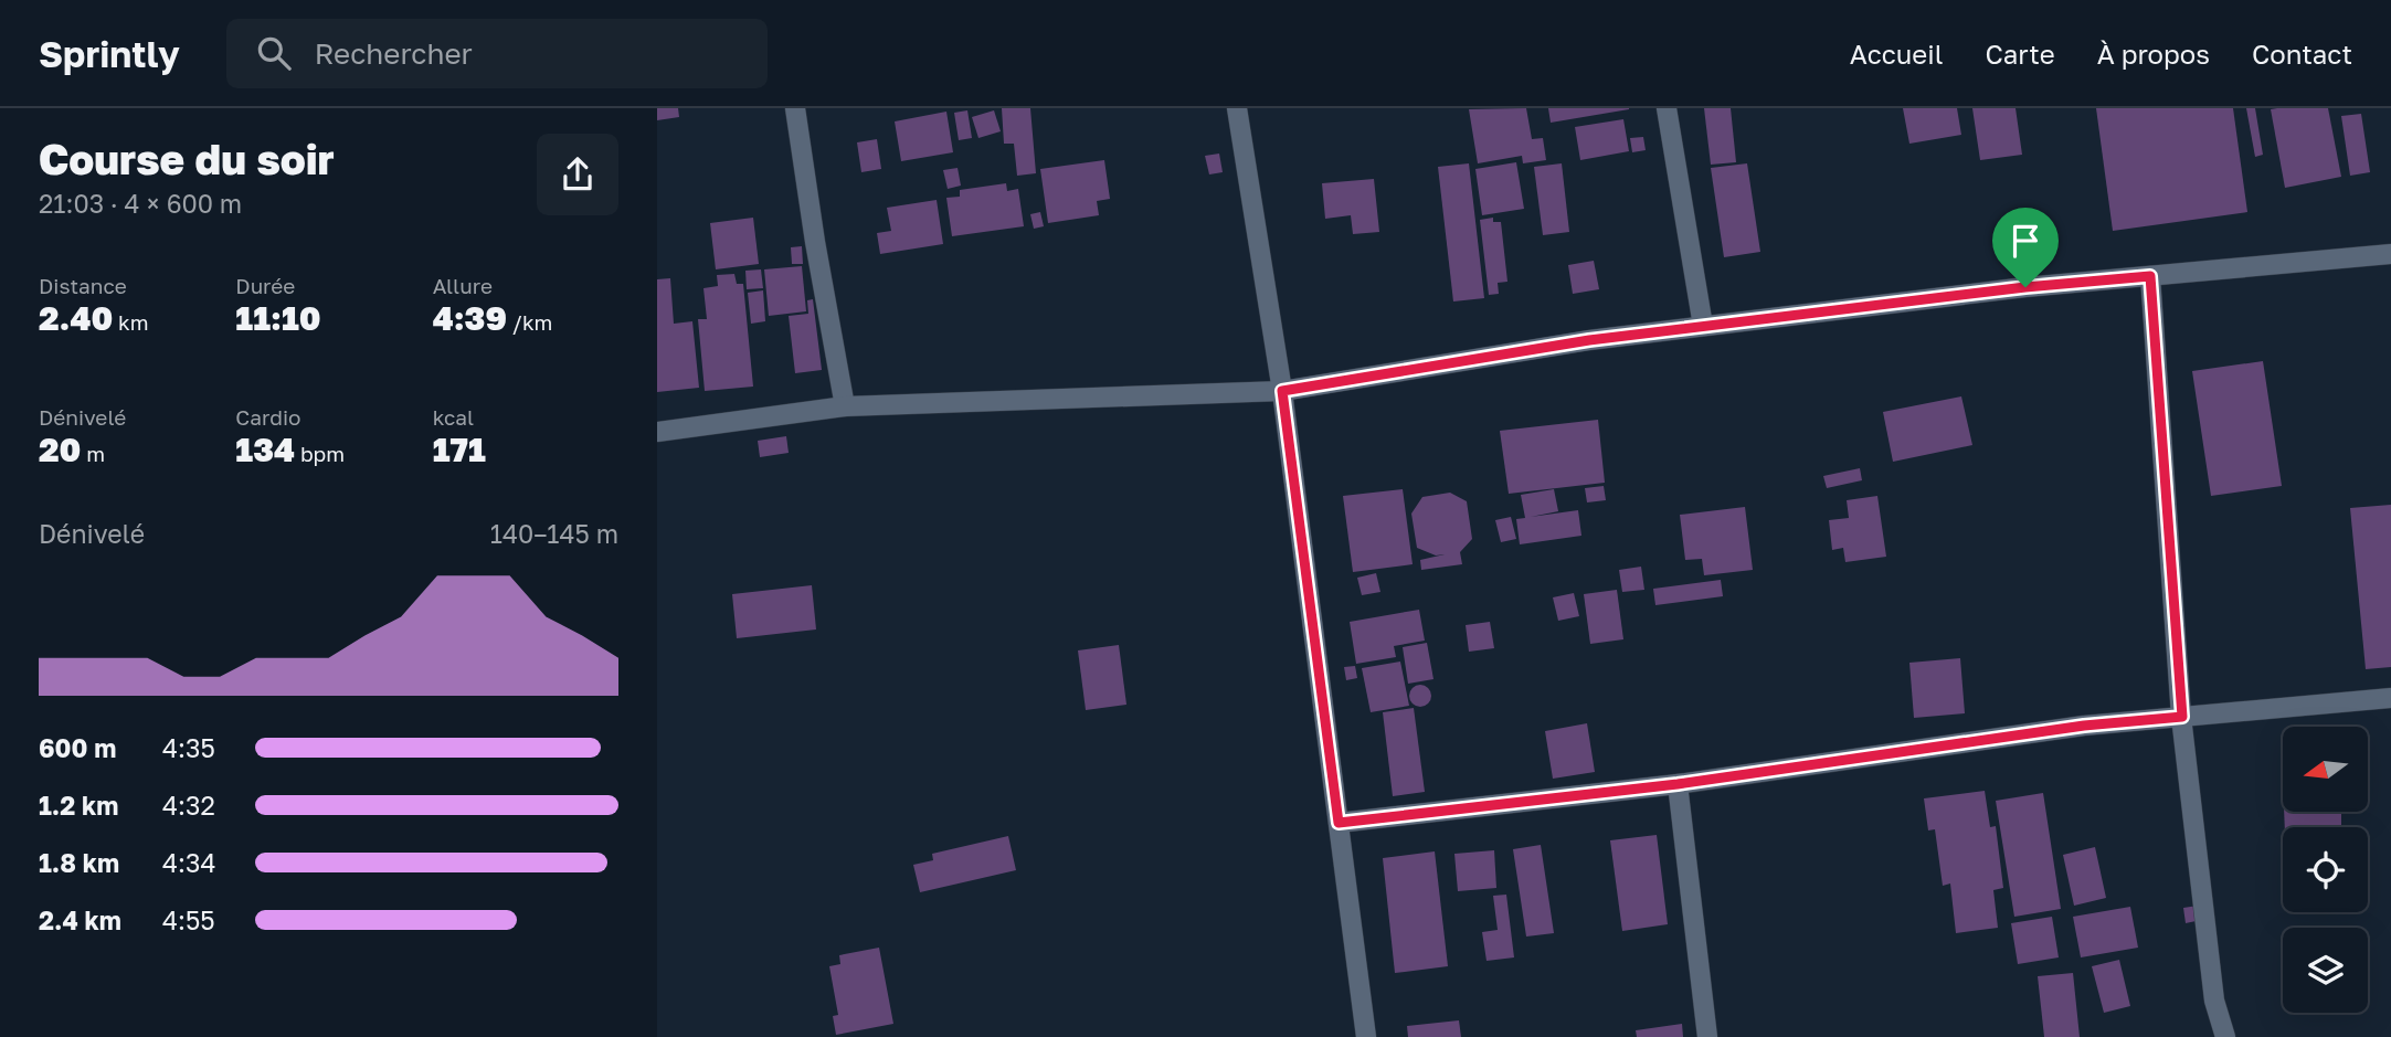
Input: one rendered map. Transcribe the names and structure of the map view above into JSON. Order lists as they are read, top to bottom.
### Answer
{
  "north": "left",
  "page": {
    "header": "Sprintly",
    "search": "Rechercher",
    "nav": [
      "Accueil",
      "Carte",
      "À propos",
      "Contact"
    ],
    "heading": ["Course du soir", "21:03 · 4 × 600 m"],
    "stats": [
      ["Distance", "2.40 km"],
      ["Durée", "11:10"],
      ["Allure", "4:39 /km"],
      ["Dénivelé", "20 m"],
      ["Cardio", "134 bpm"],
      ["kcal", "171"]
    ],
    "chart": ["Dénivelé", "140–145 m"],
    "list": [
      {
        "name": "600 m",
        "note": "4:35"
      },
      {
        "name": "1.2 km",
        "note": "4:32"
      },
      {
        "name": "1.8 km",
        "note": "4:34"
      },
      {
        "name": "2.4 km",
        "note": "4:55"
      }
    ]
  }
}
